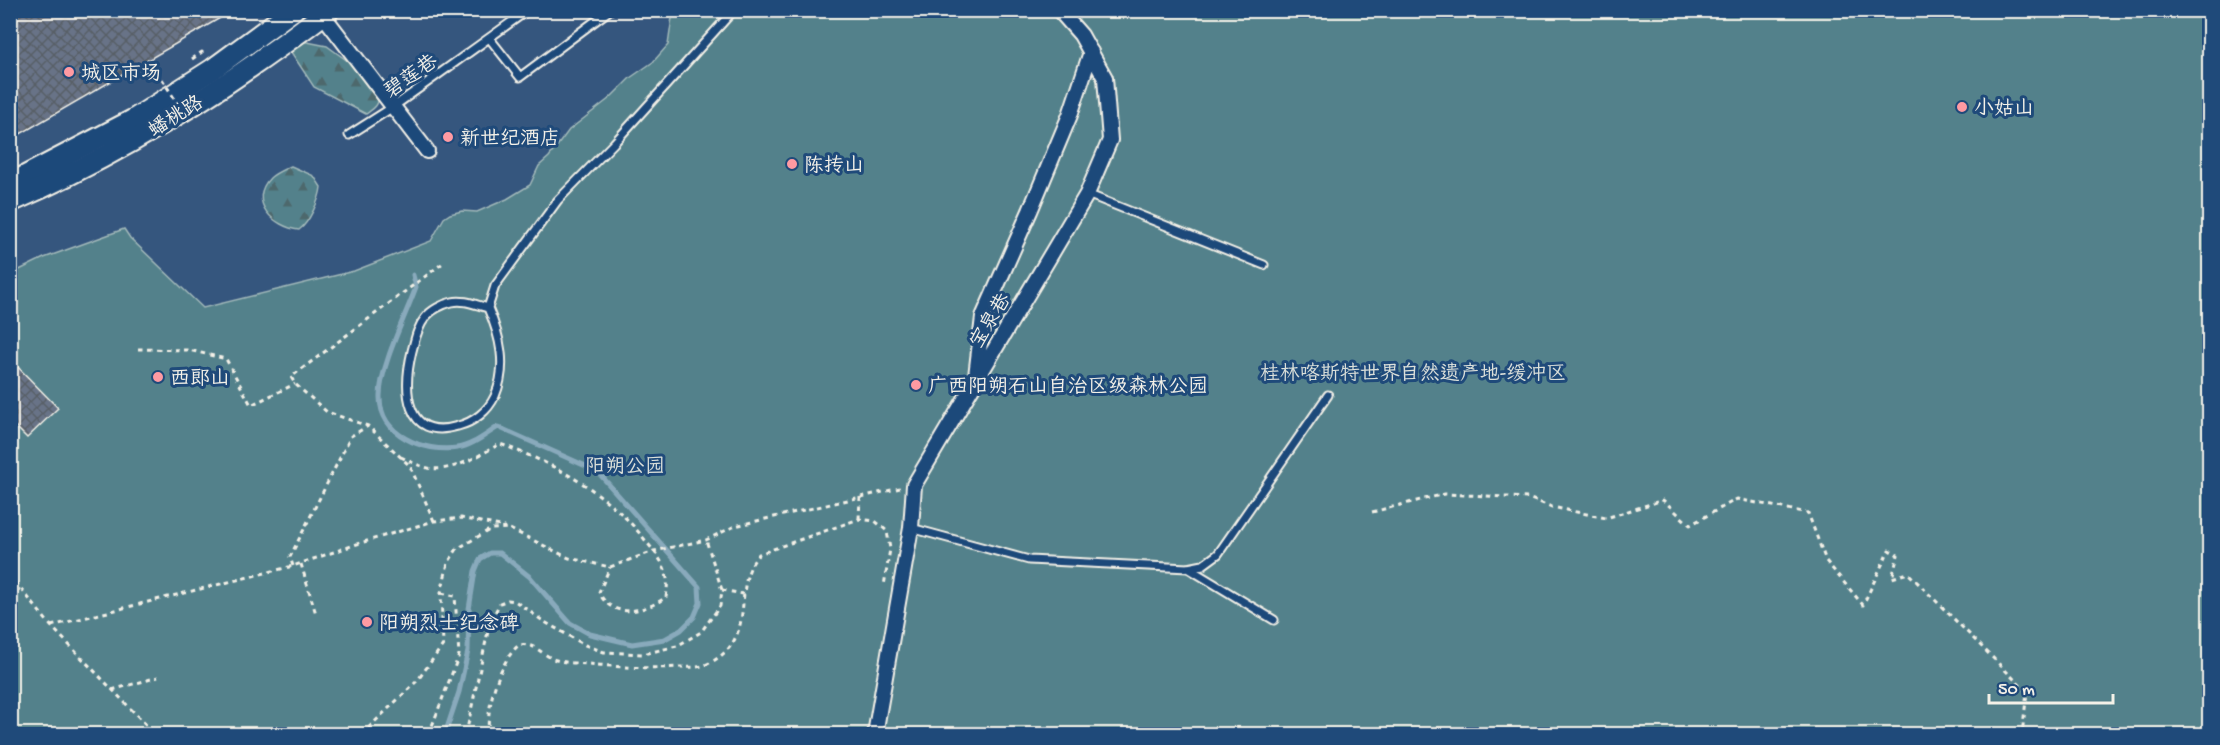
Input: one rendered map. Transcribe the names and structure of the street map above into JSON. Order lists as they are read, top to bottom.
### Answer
{
  "streets": {
    "main road": ["蟠桃路"],
    "street": ["宝泉巷"],
    "lane": ["碧莲巷"]
  },
  "parks": ["桂林喀斯特世界自然遗产地-缓冲区", "阳朔公园"],
  "places": [
    "城区市场",
    "小姑山",
    "新世纪酒店",
    "陈抟山",
    "西郎山",
    "广西阳朔石山自治区级森林公园",
    "阳朔烈士纪念碑"
  ],
  "scale_bar": "50 m"
}
